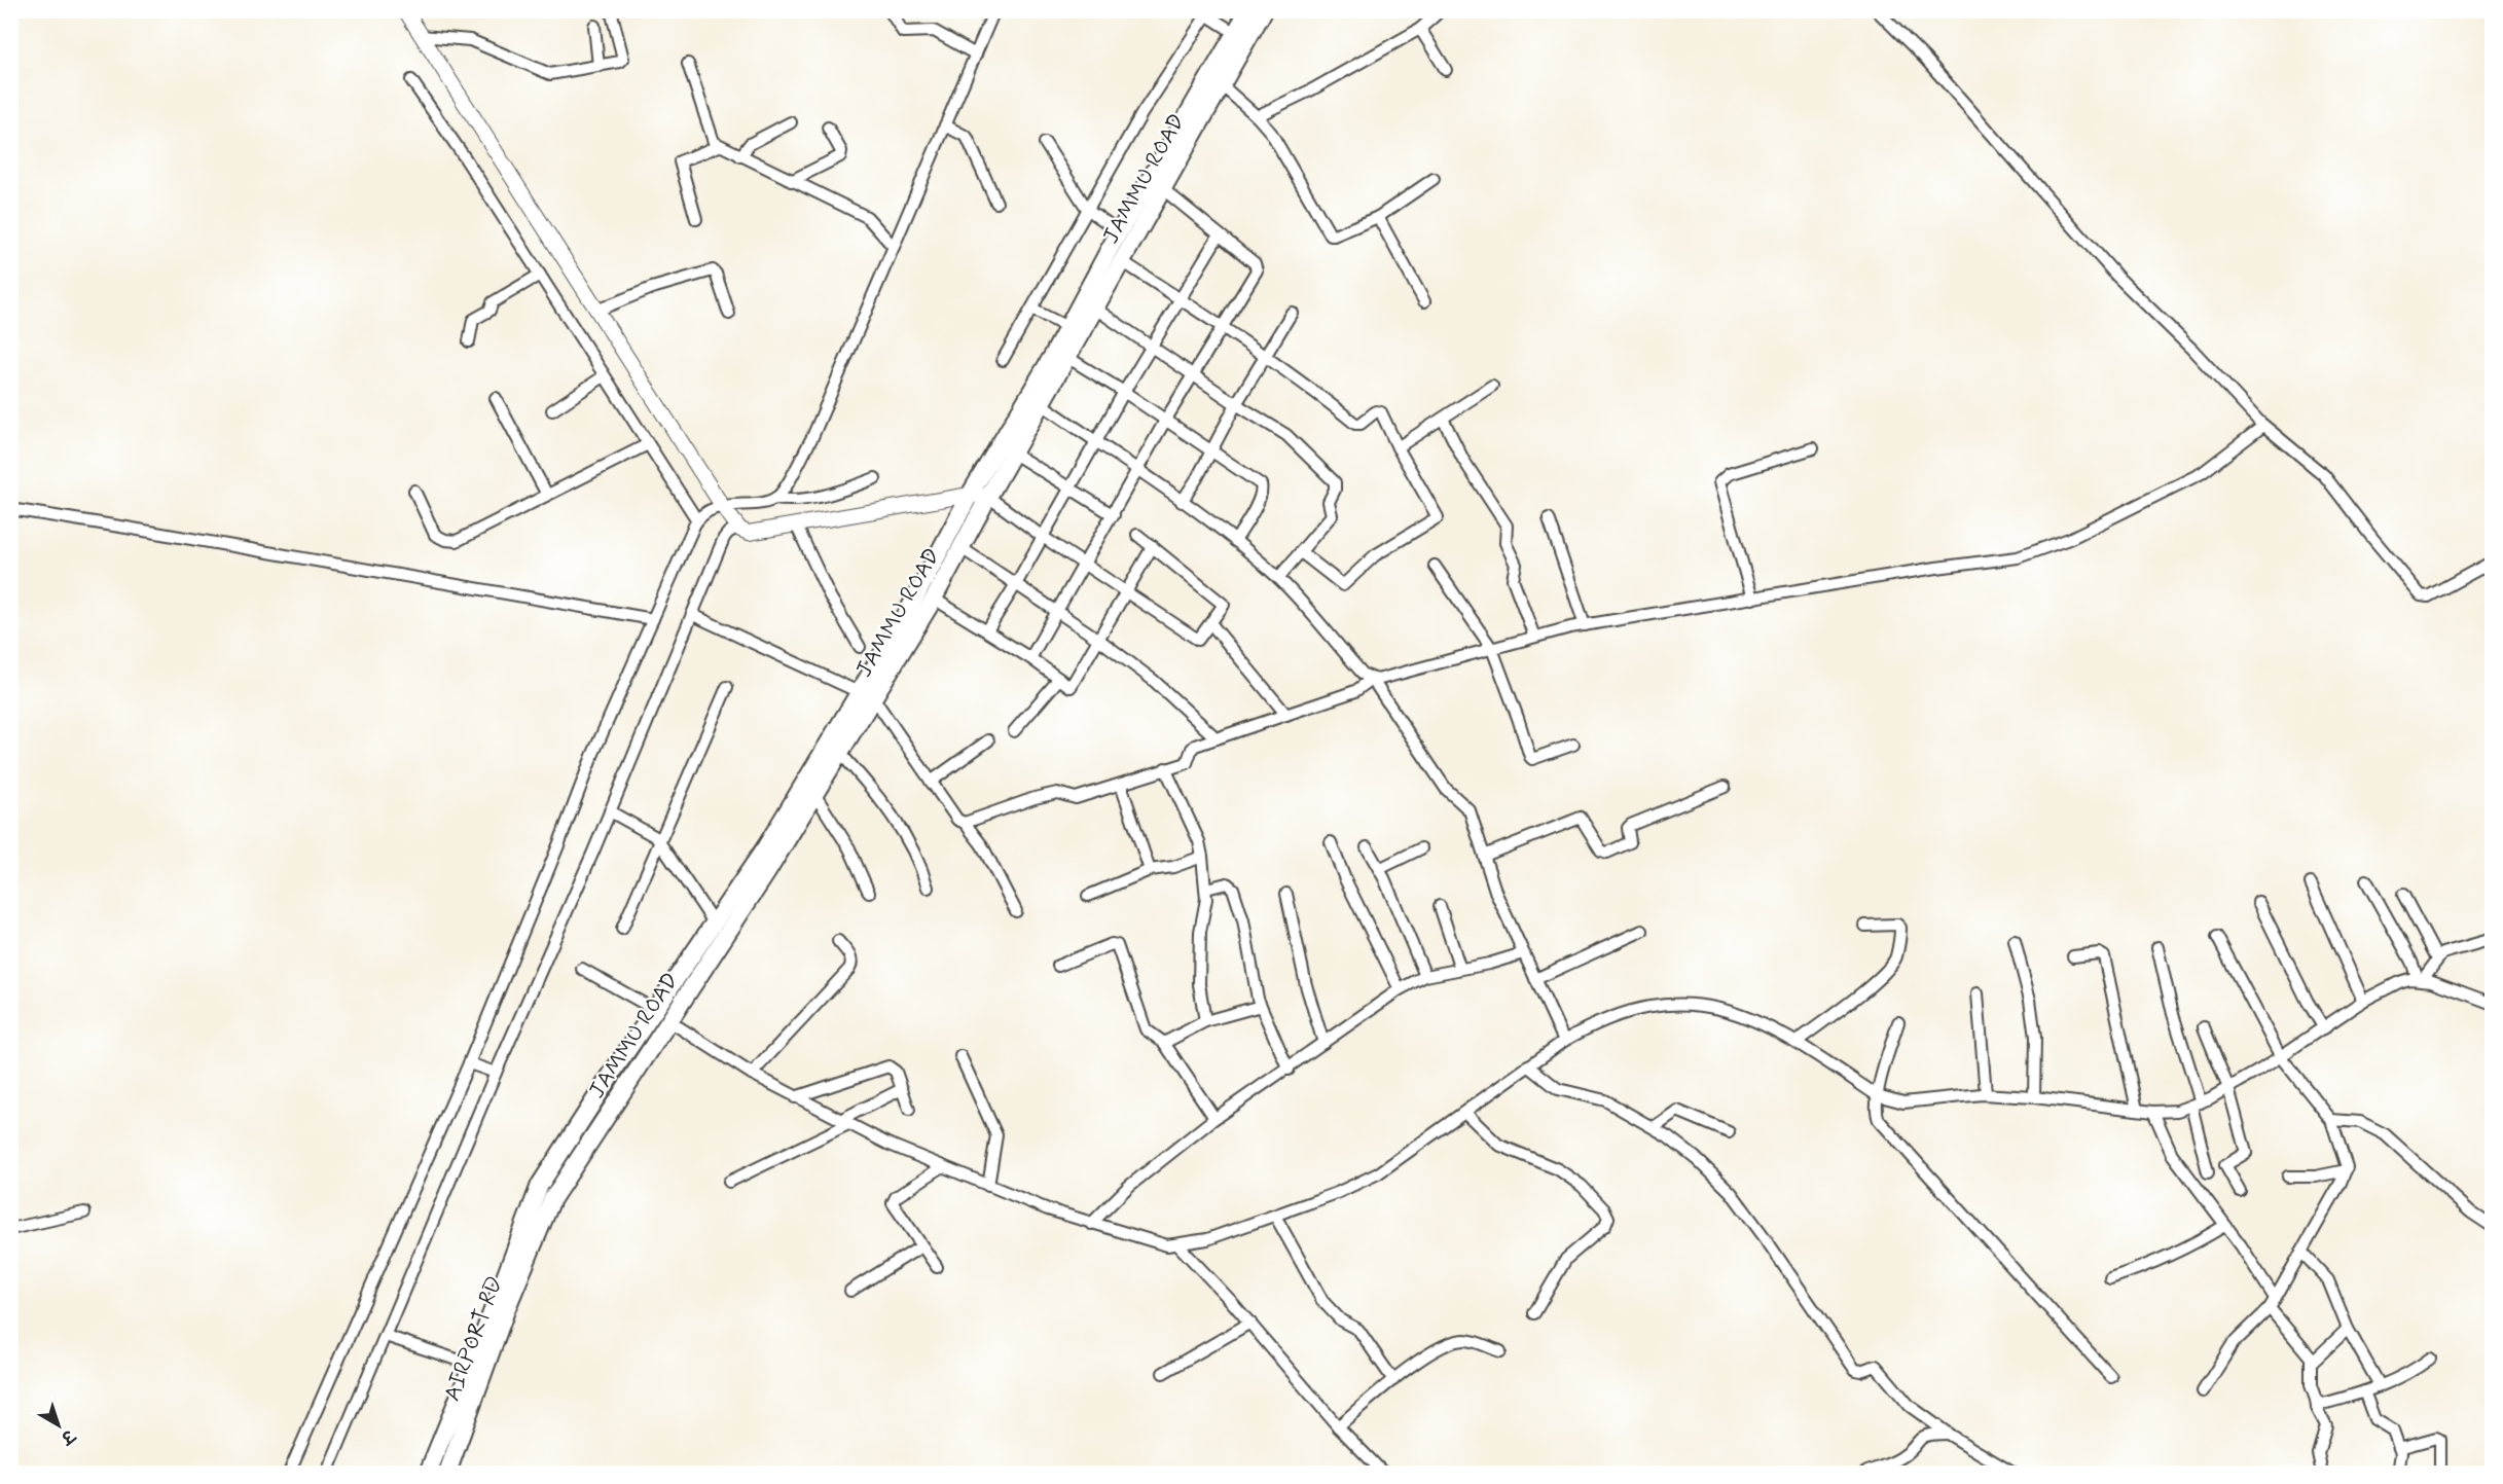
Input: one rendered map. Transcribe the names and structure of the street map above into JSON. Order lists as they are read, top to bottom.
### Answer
{
  "streets": {
    "main road": ["JAMMU ROAD", "AIRPORT RD"]
  },
  "crossings": [
    ["JAMMU ROAD", "AIRPORT RD"]
  ],
  "north": "bottom right"
}
